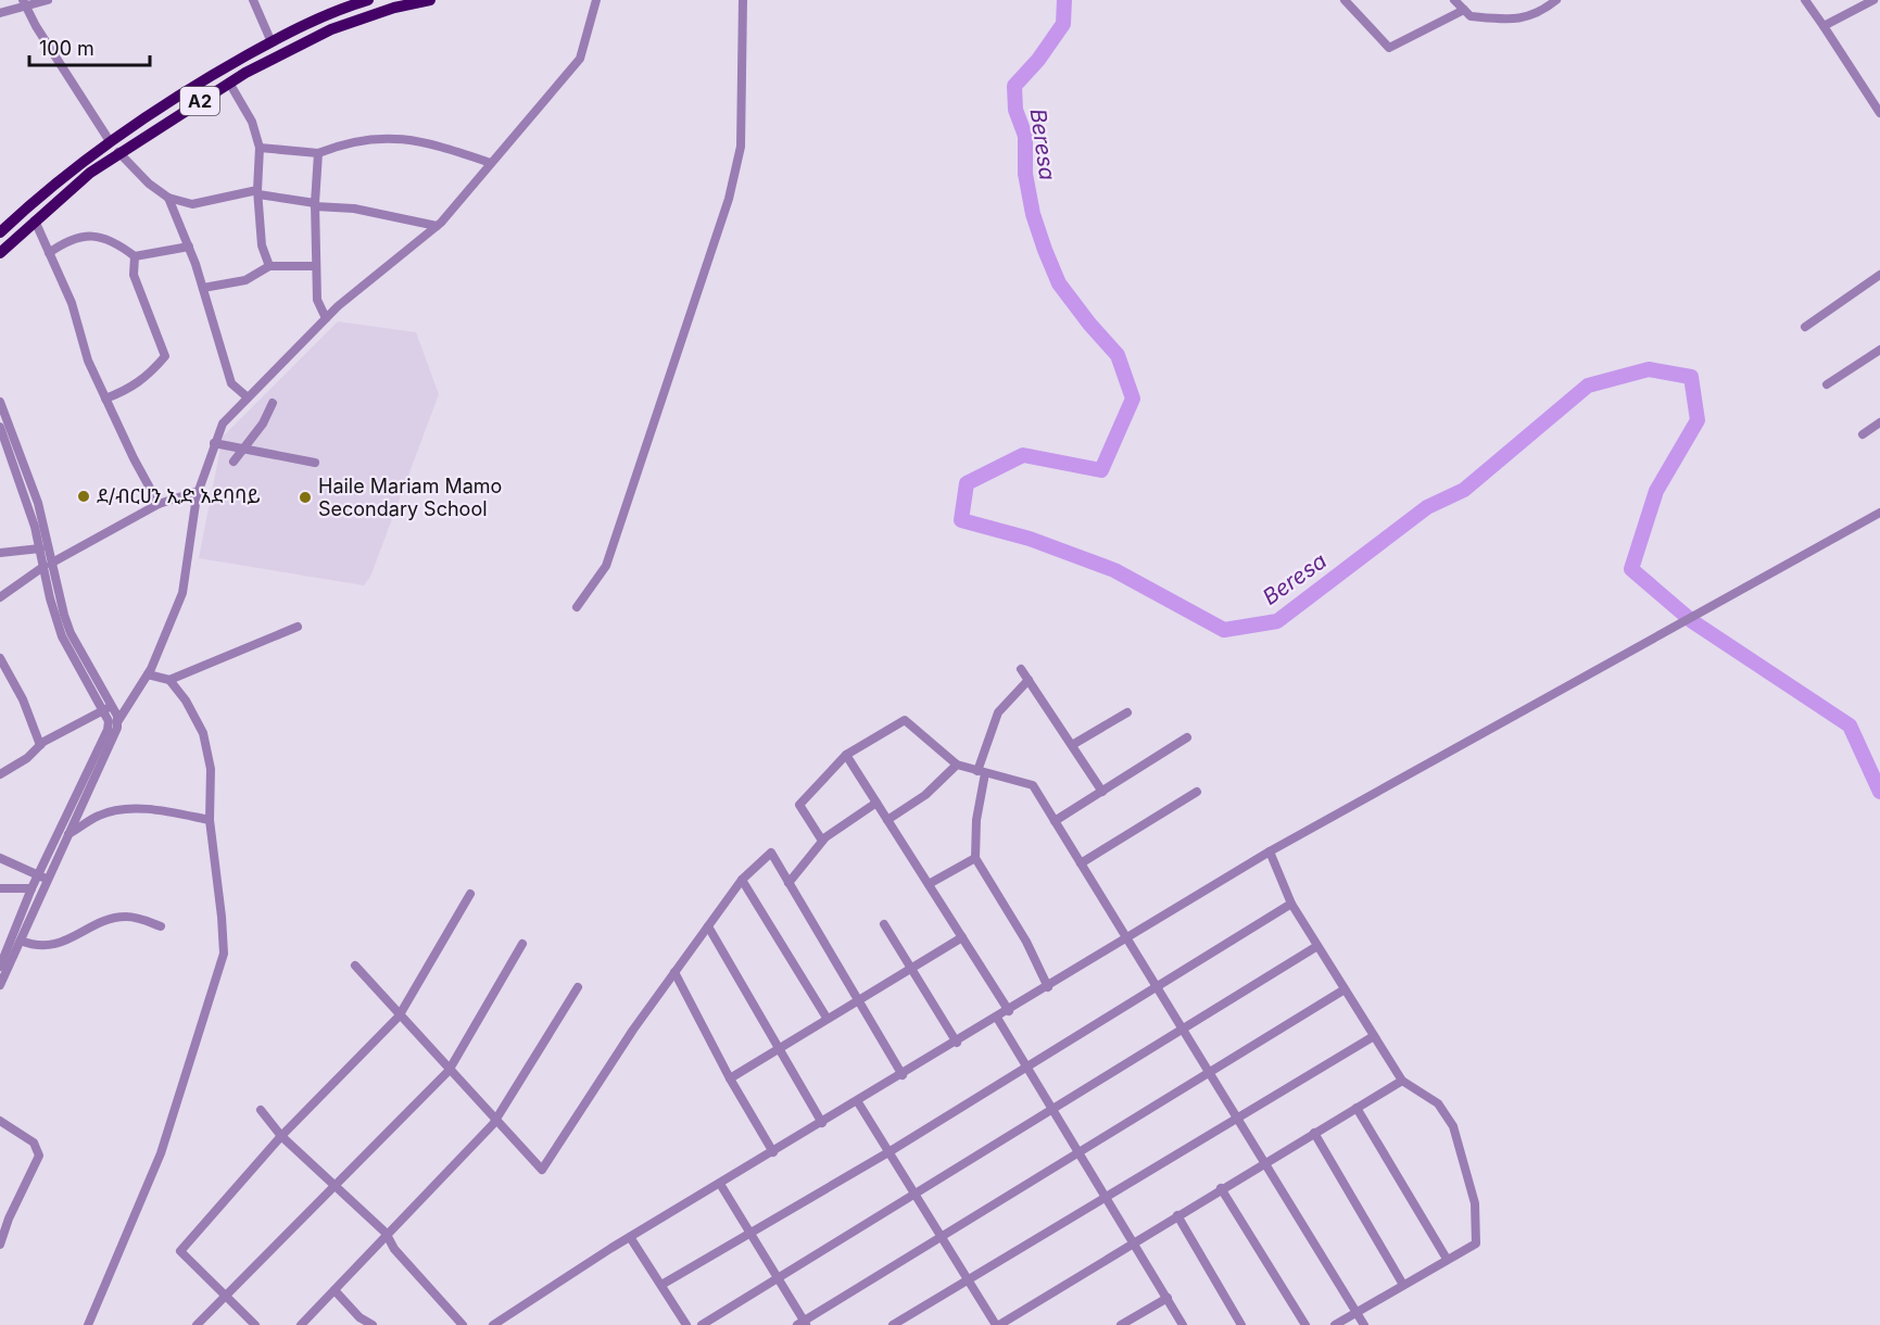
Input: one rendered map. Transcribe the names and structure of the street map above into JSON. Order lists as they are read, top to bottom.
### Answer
{
  "streets": {
    "highway": ["A2"]
  },
  "water": ["Beresa"],
  "places": ["ደ/ብርሀን ኢድ አደባባይ", "Haile Mariam Mamo Secondary School"],
  "scale_bar": "100 m"
}
